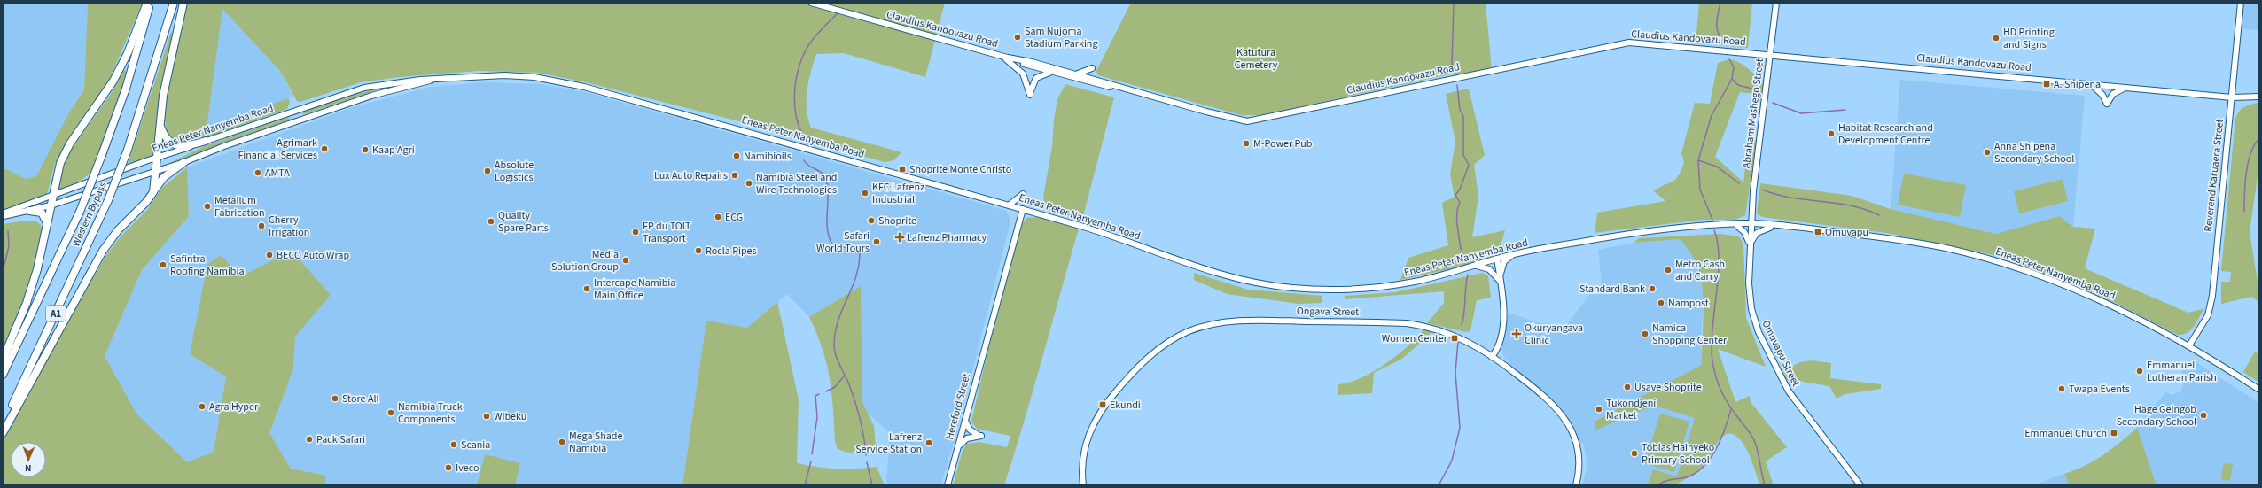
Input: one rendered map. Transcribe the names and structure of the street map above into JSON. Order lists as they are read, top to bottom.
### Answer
{
  "streets": {
    "highway": ["Western Bypass", "A1"],
    "main road": [
      "Claudius Kandovazu Road",
      "Abraham Mashego Street",
      "Eneas Peter Nanyemba Road",
      "Reverend Karuaera Street",
      "Ongava Street",
      "Omuvapu Street",
      "Hereford Street"
    ]
  },
  "crossings": [
    ["Claudius Kandovazu Road", "Abraham Mashego Street"],
    ["Claudius Kandovazu Road", "Reverend Karuaera Street"],
    ["Abraham Mashego Street", "Eneas Peter Nanyemba Road"],
    ["Abraham Mashego Street", "Omuvapu Street"],
    ["Eneas Peter Nanyemba Road", "Reverend Karuaera Street"],
    ["Eneas Peter Nanyemba Road", "Omuvapu Street"],
    ["Eneas Peter Nanyemba Road", "Hereford Street"]
  ],
  "parks": ["Katutura Cemetery"],
  "places": {
    "other": [
      "Sam Nujoma Stadium Parking",
      "HD Printing and Signs",
      "Habitat Research and Development Centre",
      "M-Power Pub",
      "Agrimark Financial Services",
      "Kaap Agri",
      "Anna Shipena Secondary School",
      "Namibioils",
      "Absolute Logistics",
      "AMTA",
      "Lux Auto Repairs",
      "Namibia Steel and Wire Technologies",
      "KFC Lafrenz Industrial",
      "Metallum Fabrication",
      "ECG",
      "Shoprite",
      "Quality Spare Parts",
      "Cherry Irrigation",
      "FP du TOIT Transport",
      "Safari World Tours",
      "Rocla Pipes",
      "BECO Auto Wrap",
      "Media Solution Group",
      "Safintra Roofing Namibia",
      "Metro Cash and Carry",
      "Intercape Namibia Main Office",
      "Standard Bank",
      "Nampost",
      "Namica Shopping Center",
      "Emmanuel Lutheran Parish",
      "Usave Shoprite",
      "Twapa Events",
      "Store All",
      "Agra Hyper",
      "Tukondjeni Market",
      "Namibia Truck Components",
      "Hage Geingob Secondary School",
      "Wibeku",
      "Pack Safari",
      "Mega Shade Namibia",
      "Lafrenz Service Station",
      "Scania",
      "Tobias Hainyeko Primary School",
      "Iveco"
    ],
    "transit": [
      "A. Shipena",
      "Shoprite Monte Christo",
      "Omuvapu",
      "Women Center",
      "Ekundi",
      "Emmanuel Church"
    ],
    "health": ["Lafrenz Pharmacy", "Okuryangava Clinic"]
  },
  "north": "bottom"
}
